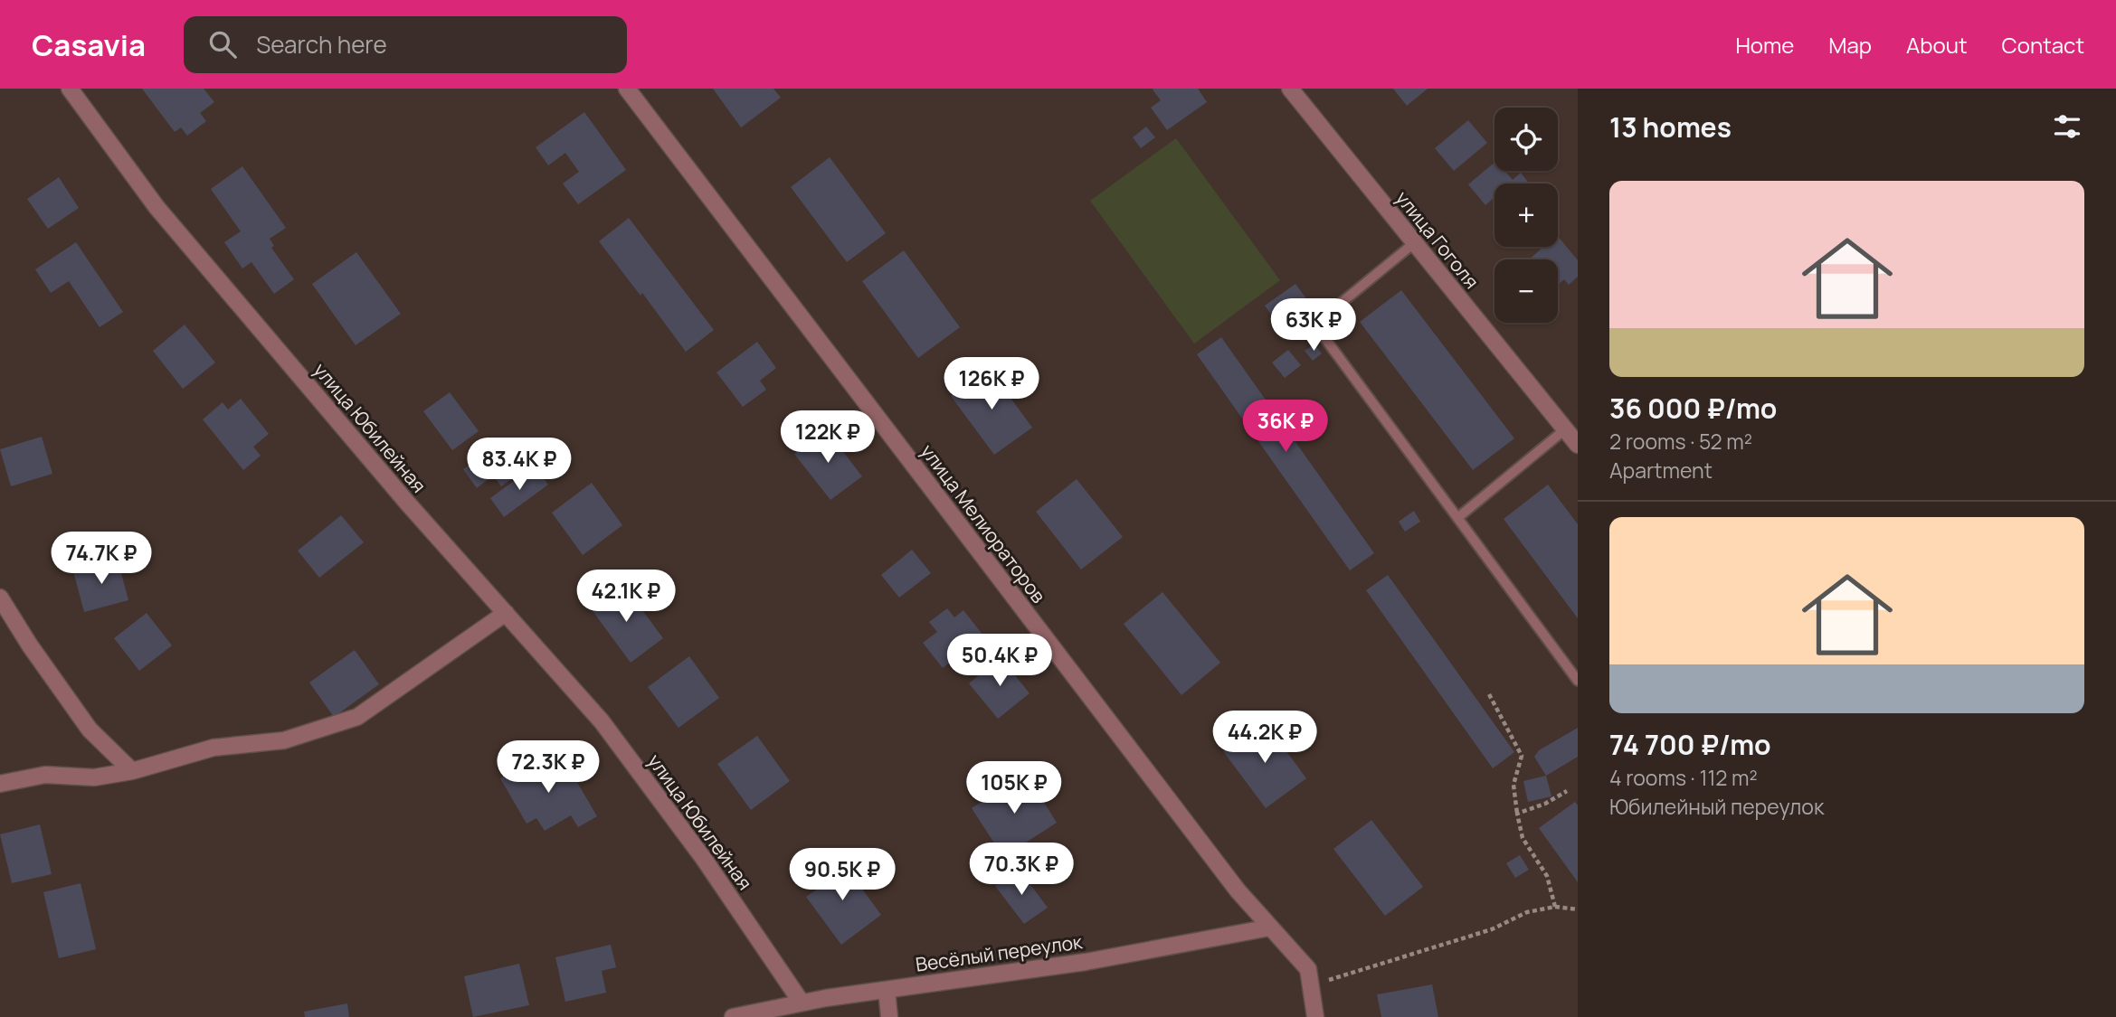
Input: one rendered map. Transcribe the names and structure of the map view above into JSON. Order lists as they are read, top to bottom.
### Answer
{
  "streets": {
    "street": [
      "улица Гоголя",
      "улица Юбилейная",
      "улица Мелиораторов",
      "Весёлый переулок"
    ]
  },
  "crossings": [
    ["улица Юбилейная", "Весёлый переулок"],
    ["улица Мелиораторов", "Весёлый переулок"]
  ],
  "page": {
    "header": "Casavia",
    "search": "Search here",
    "nav": [
      "Home",
      "Map",
      "About",
      "Contact"
    ],
    "heading": "13 homes",
    "map_buttons": ["+", "−"],
    "list": [
      {
        "name": "36 000 ₽/mo",
        "note": "2 rooms · 52 m² · Apartment"
      },
      {
        "name": "74 700 ₽/mo",
        "note": "4 rooms · 112 m² · Юбилейный переулок"
      }
    ],
    "price": [
      "63K ₽",
      "126K ₽",
      "36K ₽",
      "122K ₽",
      "83.4K ₽",
      "74.7K ₽",
      "42.1K ₽",
      "50.4K ₽",
      "44.2K ₽",
      "72.3K ₽",
      "105K ₽",
      "70.3K ₽",
      "90.5K ₽"
    ]
  }
}
